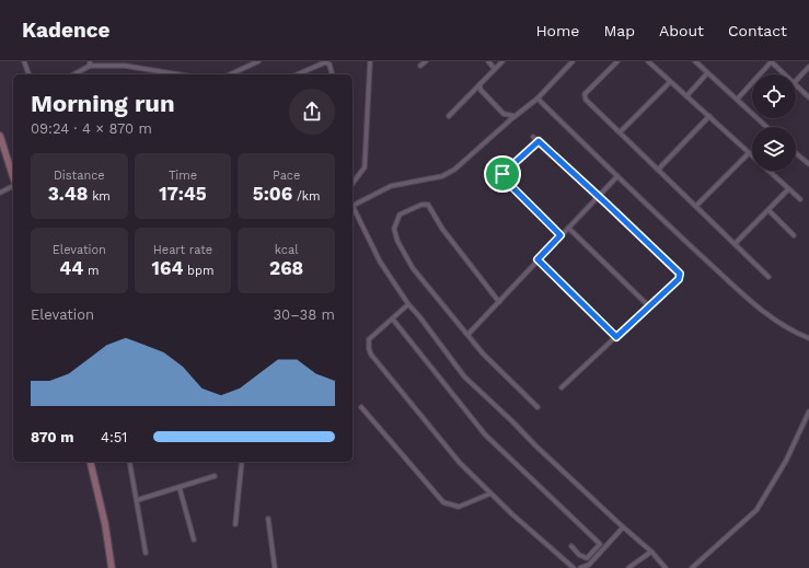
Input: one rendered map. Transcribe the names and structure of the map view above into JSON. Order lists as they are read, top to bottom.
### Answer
{
  "page": {
    "header": "Kadence",
    "nav": [
      "Home",
      "Map",
      "About",
      "Contact"
    ],
    "heading": ["Morning run", "09:24 · 4 × 870 m"],
    "stats": [
      ["Distance", "3.48 km"],
      ["Time", "17:45"],
      ["Pace", "5:06 /km"],
      ["Elevation", "44 m"],
      ["Heart rate", "164 bpm"],
      ["kcal", "268"]
    ],
    "chart": ["Elevation", "30–38 m"],
    "list": [
      {
        "name": "870 m",
        "note": "4:51"
      }
    ]
  }
}
